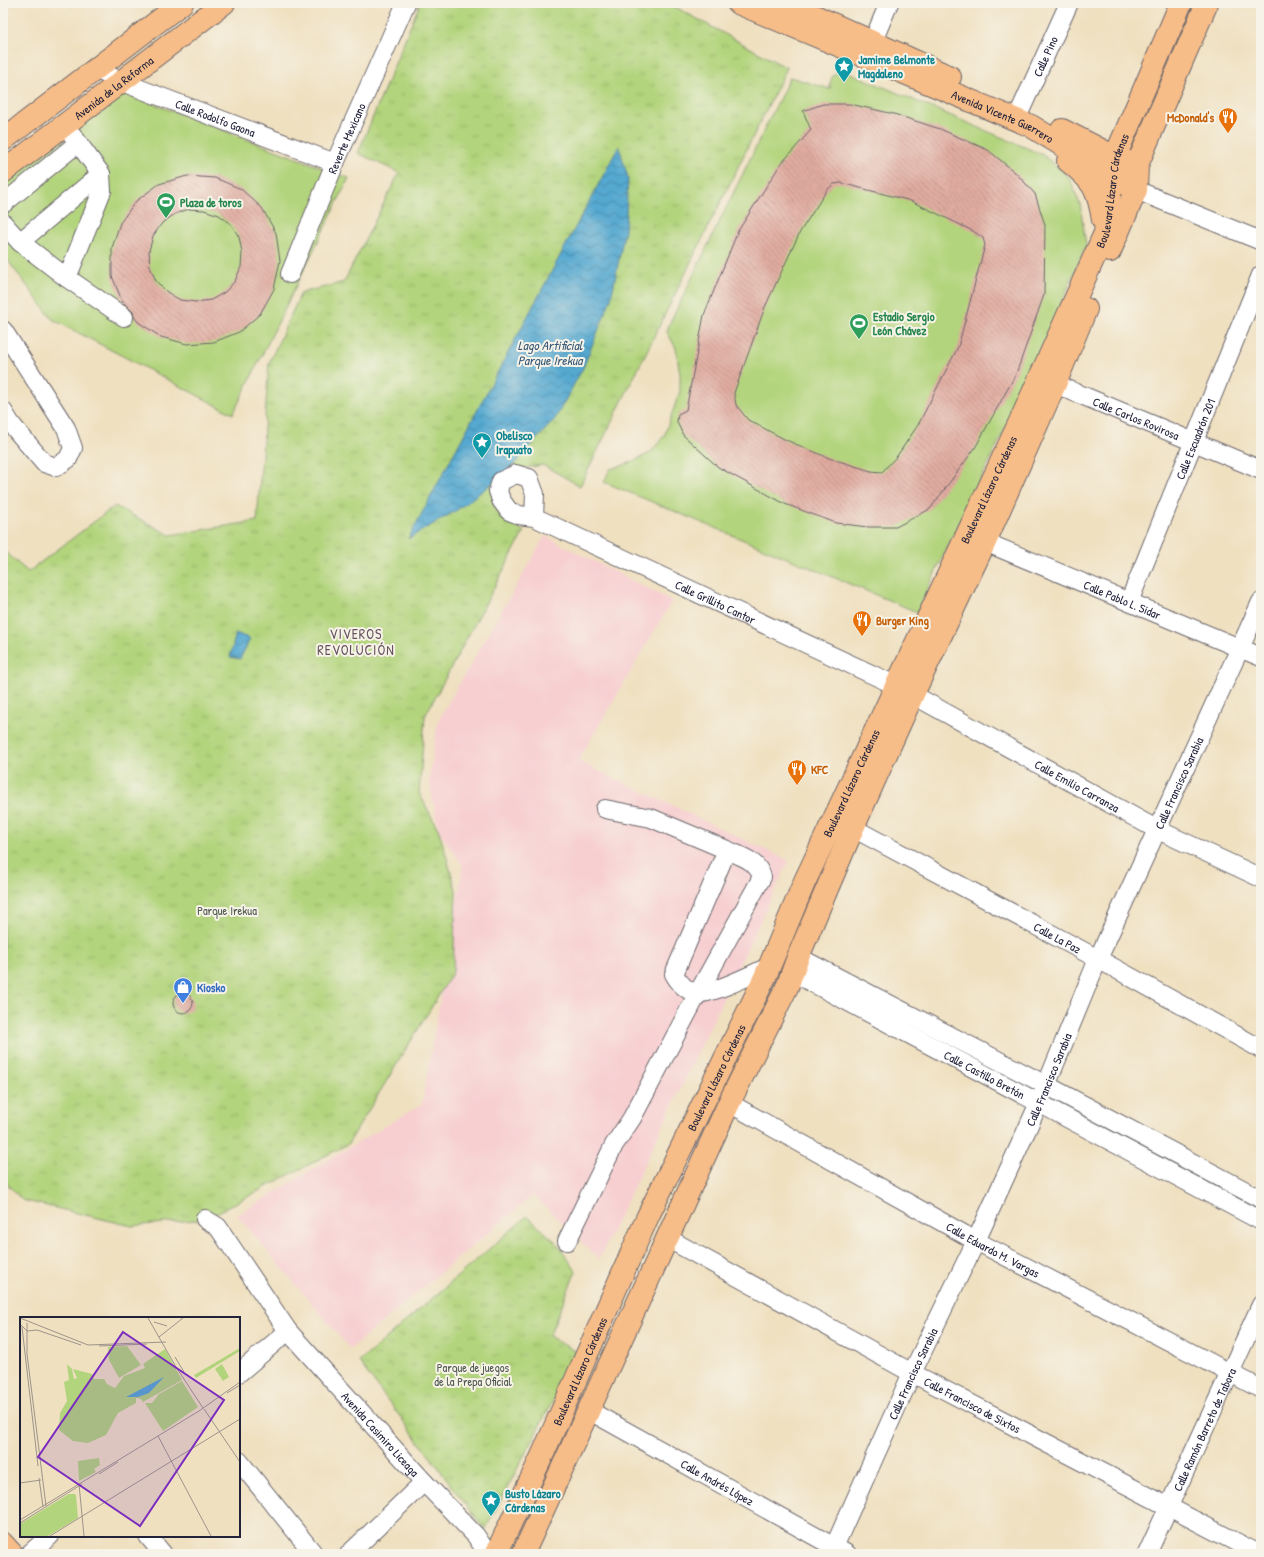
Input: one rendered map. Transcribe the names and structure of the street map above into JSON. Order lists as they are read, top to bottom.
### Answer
{
  "streets": {
    "main road": ["Avenida de la Reforma", "Avenida Vicente Guerrero", "Boulevard Lázaro Cárdenas"],
    "street": [
      "Calle Pino",
      "Calle Rodolfo Gaona",
      "Reverte Mexicano",
      "Calle Carlos Rovirosa",
      "Calle Escuadrón 201",
      "Calle Pablo L. Sidar",
      "Calle Grillito Cantor",
      "Calle Francisco Sarabia",
      "Calle Emilio Carranza",
      "Calle La Paz",
      "Calle Castillo Bretón",
      "Calle Eduardo M. Vargas",
      "Calle Francisco de Sixtos",
      "Calle Ramón Barreto de Tabora",
      "Avenida Casimiro Liceaga",
      "Calle Andrés López"
    ]
  },
  "crossings": [
    ["Calle Pino", "Avenida Vicente Guerrero"],
    ["Avenida de la Reforma", "Calle Rodolfo Gaona"],
    ["Calle Rodolfo Gaona", "Reverte Mexicano"],
    ["Avenida Vicente Guerrero", "Boulevard Lázaro Cárdenas"],
    ["Boulevard Lázaro Cárdenas", "Calle Carlos Rovirosa"],
    ["Boulevard Lázaro Cárdenas", "Calle Pablo L. Sidar"],
    ["Boulevard Lázaro Cárdenas", "Calle Grillito Cantor"],
    ["Boulevard Lázaro Cárdenas", "Calle Emilio Carranza"],
    ["Boulevard Lázaro Cárdenas", "Calle La Paz"],
    ["Boulevard Lázaro Cárdenas", "Calle Castillo Bretón"],
    ["Boulevard Lázaro Cárdenas", "Calle Eduardo M. Vargas"],
    ["Boulevard Lázaro Cárdenas", "Calle Francisco de Sixtos"],
    ["Boulevard Lázaro Cárdenas", "Avenida Casimiro Liceaga"],
    ["Boulevard Lázaro Cárdenas", "Calle Andrés López"],
    ["Calle Carlos Rovirosa", "Calle Escuadrón 201"],
    ["Calle Escuadrón 201", "Calle Pablo L. Sidar"],
    ["Calle Pablo L. Sidar", "Calle Francisco Sarabia"],
    ["Calle Grillito Cantor", "Calle Emilio Carranza"],
    ["Calle Francisco Sarabia", "Calle Emilio Carranza"],
    ["Calle Francisco Sarabia", "Calle La Paz"],
    ["Calle Francisco Sarabia", "Calle Castillo Bretón"],
    ["Calle Francisco Sarabia", "Calle Eduardo M. Vargas"],
    ["Calle Francisco Sarabia", "Calle Francisco de Sixtos"],
    ["Calle Francisco Sarabia", "Calle Andrés López"],
    ["Calle Eduardo M. Vargas", "Calle Ramón Barreto de Tabora"],
    ["Calle Francisco de Sixtos", "Calle Ramón Barreto de Tabora"]
  ],
  "districts": ["VIVEROS REVOLUCIÓN"],
  "water": ["Lago Artificial Parque Irekua"],
  "parks": ["Parque Irekua", "Parque de juegos de la Prepa Oficial"],
  "places": {
    "place": ["Jamime Belmonte Magdaleno", "Obelisco Irapuato", "Busto Lázaro Cárdenas"],
    "restaurant": ["McDonald's", "Burger King", "KFC"],
    "sports": ["Plaza de toros", "Estadio Sergio León Chávez"],
    "shop": ["Kiosko"]
  }
}
